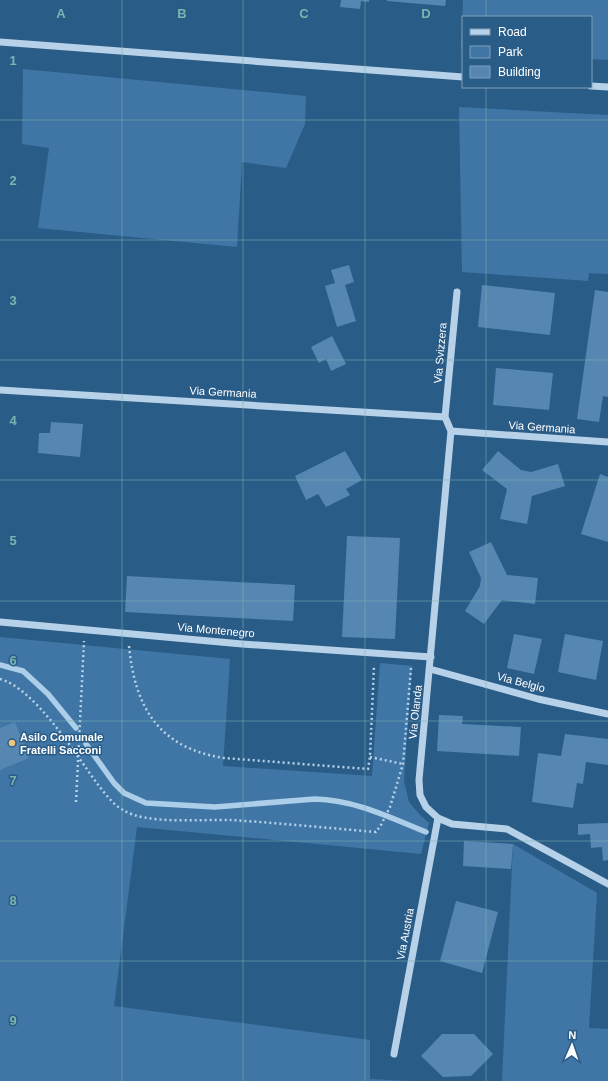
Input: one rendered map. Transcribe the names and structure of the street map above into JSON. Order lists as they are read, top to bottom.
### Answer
{
  "streets": {
    "street": [
      "Via Svizzera",
      "Via Germania",
      "Via Montenegro",
      "Via Belgio",
      "Via Olanda",
      "Via Austria"
    ]
  },
  "crossings": [
    ["Via Svizzera", "Via Germania"],
    ["Via Svizzera", "Via Olanda"],
    ["Via Germania", "Via Olanda"],
    ["Via Montenegro", "Via Olanda"],
    ["Via Belgio", "Via Olanda"],
    ["Via Olanda", "Via Austria"]
  ],
  "places": ["Asilo Comunale Fratelli Sacconi"],
  "legend": ["Road", "Park", "Building"],
  "north": "top",
  "grid": {
    "columns": [
      "A",
      "B",
      "C",
      "D"
    ],
    "rows": [
      "1",
      "2",
      "3",
      "4",
      "5",
      "6",
      "7",
      "8",
      "9"
    ]
  }
}
